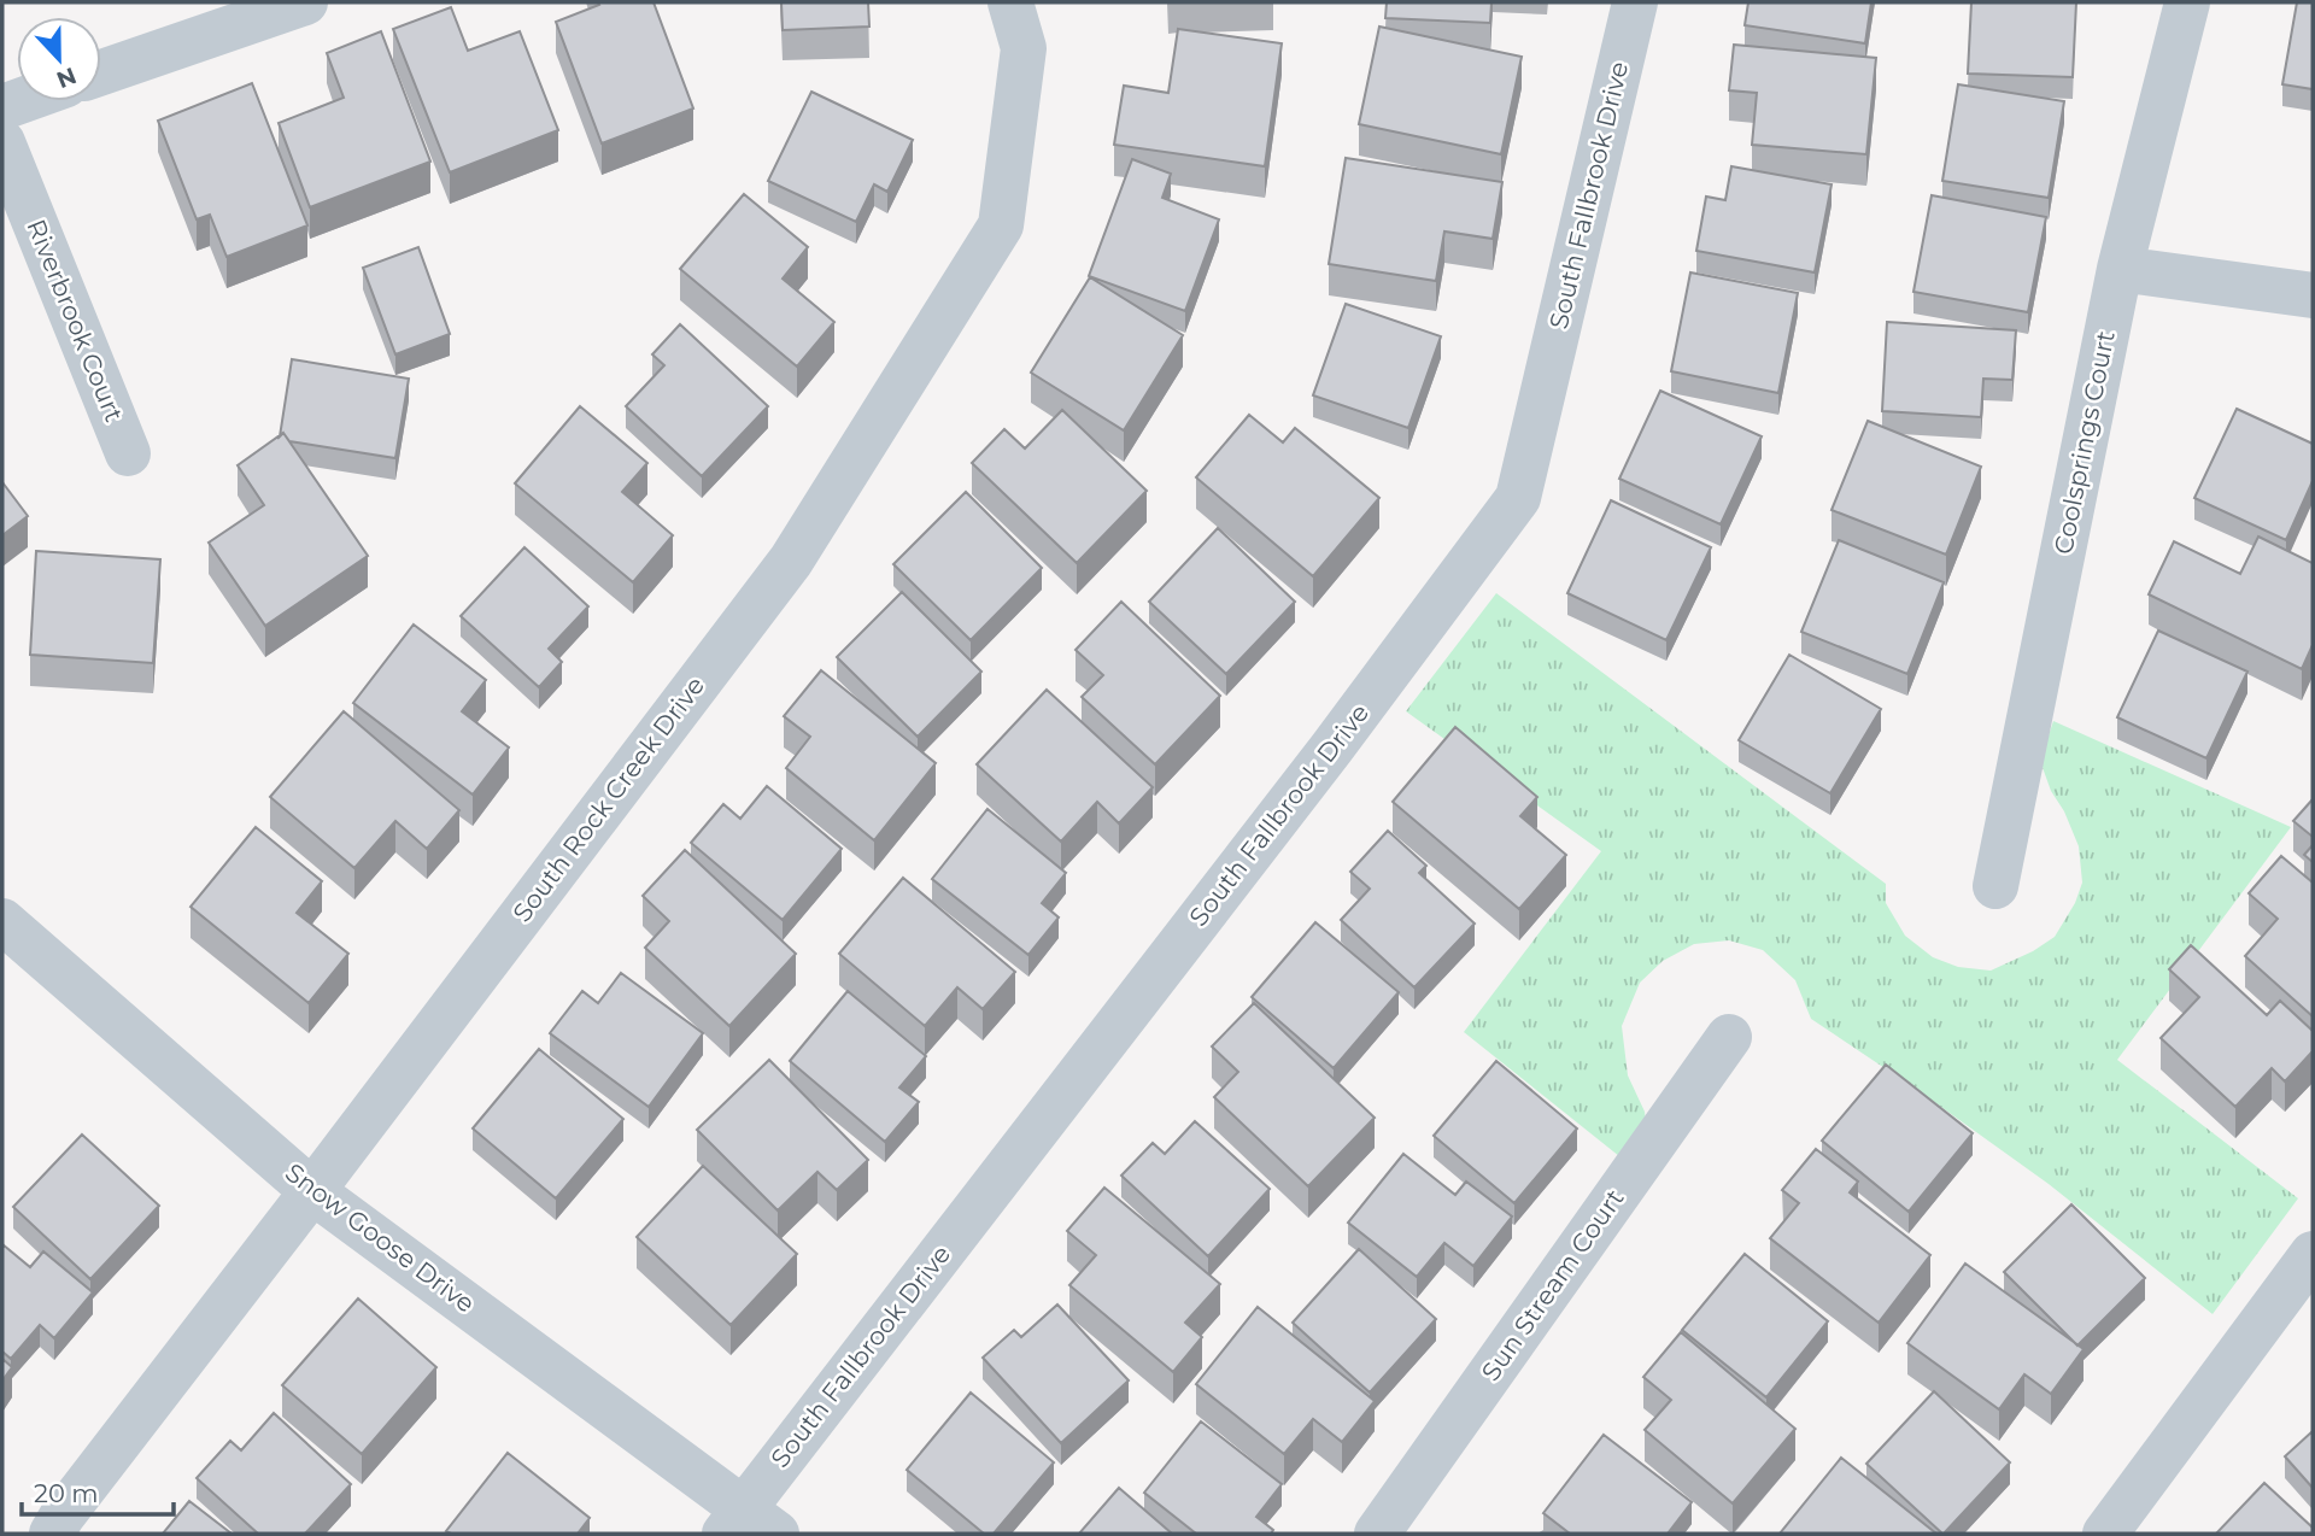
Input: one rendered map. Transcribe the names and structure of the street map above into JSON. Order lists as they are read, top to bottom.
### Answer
{
  "streets": {
    "street": [
      "South Fallbrook Drive",
      "Riverbrook Court",
      "Coolsprings Court",
      "South Rock Creek Drive",
      "Snow Goose Drive",
      "Sun Stream Court"
    ]
  },
  "crossings": [
    ["South Fallbrook Drive", "Snow Goose Drive"],
    ["South Rock Creek Drive", "Snow Goose Drive"]
  ],
  "scale_bar": "20 m",
  "north": "bottom"
}
